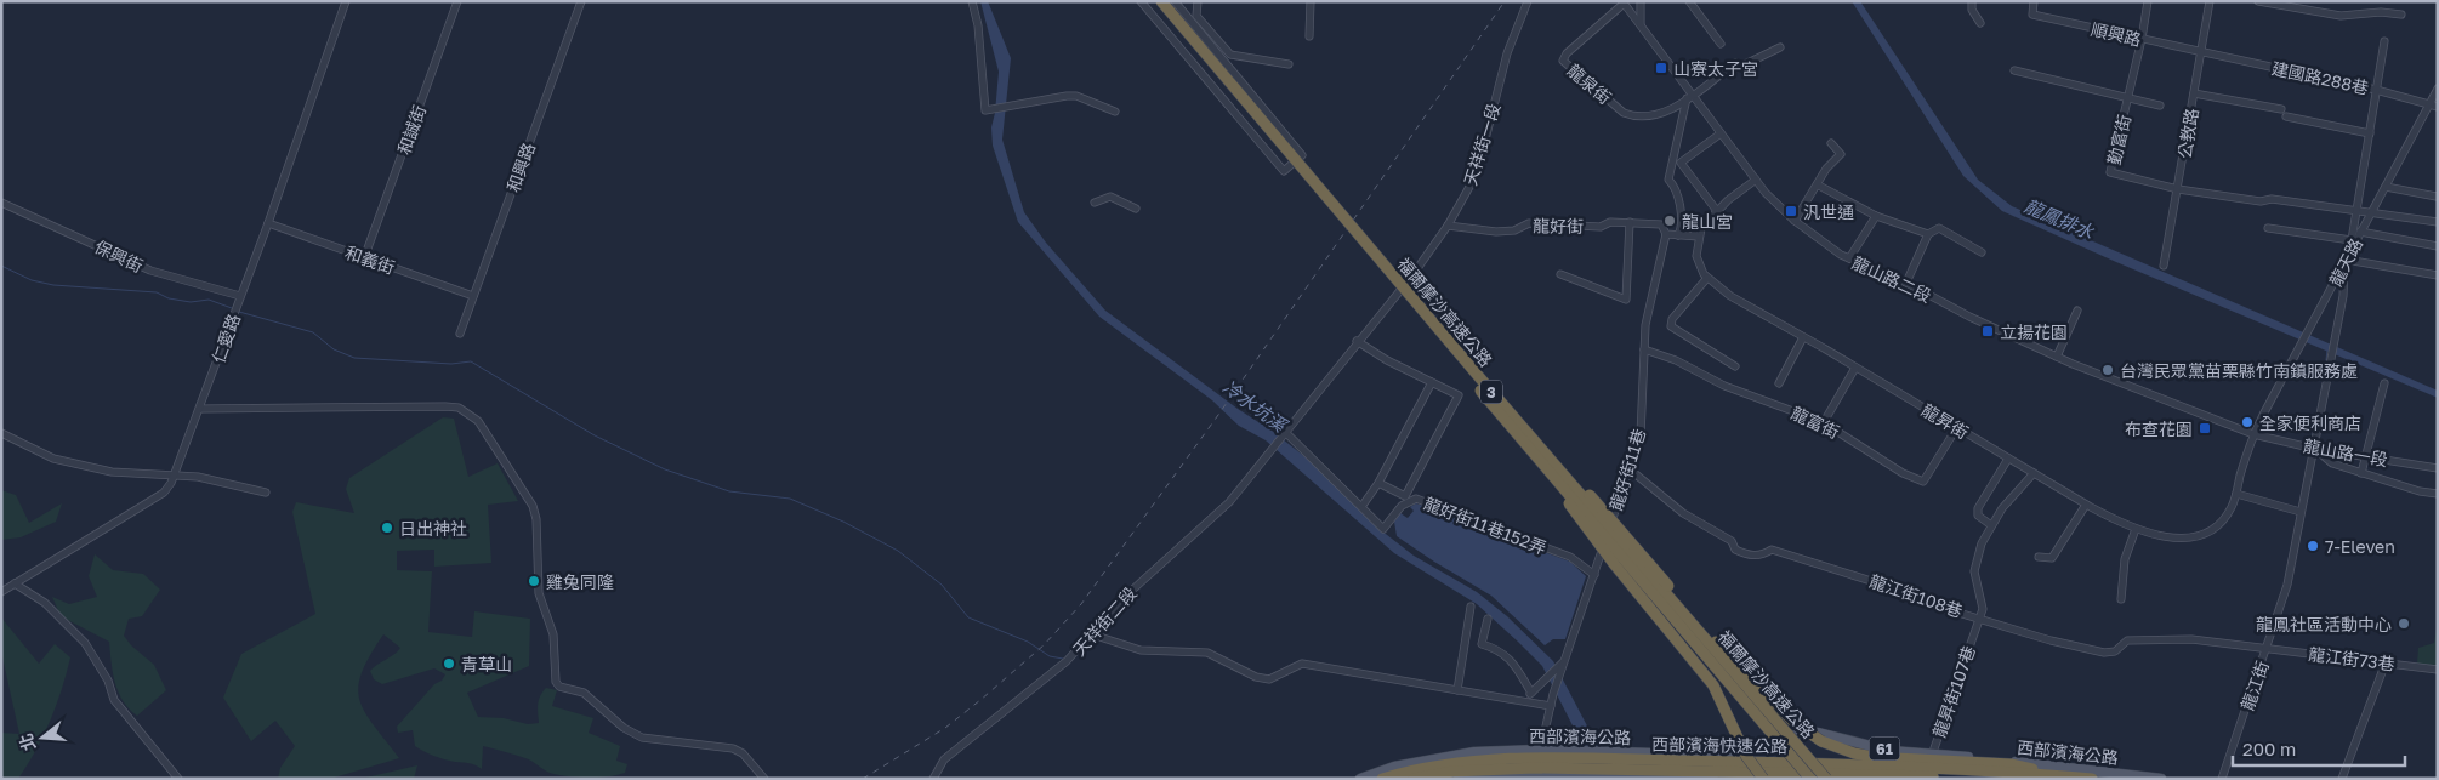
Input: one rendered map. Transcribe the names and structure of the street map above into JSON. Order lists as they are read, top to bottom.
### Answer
{
  "streets": {
    "highway": [
      "福爾摩沙高速公路",
      "3",
      "西部濱海快速公路",
      "61"
    ],
    "main road": ["西部濱海公路"],
    "street": [
      "順興路",
      "建國路288巷",
      "龍泉街",
      "和誠街",
      "公教路",
      "勤富街",
      "天祥街一段",
      "和興路",
      "龍好街",
      "保興街",
      "和義街",
      "龍天路",
      "龍山路二段",
      "仁愛路",
      "龍昇街",
      "龍富街",
      "龍山路一段",
      "龍好街11巷",
      "龍好街11巷152弄",
      "龍江街108巷",
      "天祥街二段",
      "龍江街73巷",
      "龍江街",
      "龍昇街107巷"
    ]
  },
  "crossings": [
    ["順興路", "建國路288巷"],
    ["順興路", "公教路"],
    ["順興路", "勤富街"],
    ["建國路288巷", "公教路"],
    ["建國路288巷", "龍天路"],
    ["龍泉街", "龍山路二段"],
    ["和誠街", "和義街"],
    ["公教路", "勤富街"],
    ["天祥街一段", "龍好街"],
    ["和興路", "和義街"],
    ["龍好街", "龍好街11巷"],
    ["保興街", "仁愛路"],
    ["和義街", "仁愛路"],
    ["龍天路", "龍山路二段"],
    ["龍天路", "龍昇街"],
    ["龍天路", "龍山路一段"],
    ["龍天路", "龍江街"],
    ["龍山路二段", "龍昇街"],
    ["龍山路二段", "龍山路一段"],
    ["龍昇街", "龍富街"],
    ["龍昇街", "龍山路一段"],
    ["龍昇街", "龍昇街107巷"],
    ["龍富街", "龍好街11巷"],
    ["龍山路一段", "龍江街"],
    ["龍好街11巷", "龍好街11巷152弄"],
    ["龍好街11巷", "龍江街108巷"],
    ["龍好街11巷", "西部濱海公路"],
    ["龍好街11巷", "西部濱海快速公路"],
    ["龍好街11巷", "61"],
    ["龍好街11巷152弄", "天祥街二段"],
    ["龍江街108巷", "龍江街73巷"],
    ["龍江街108巷", "龍江街"],
    ["龍江街108巷", "龍昇街107巷"],
    ["龍江街73巷", "龍江街"],
    ["西部濱海公路", "西部濱海快速公路"],
    ["西部濱海公路", "61"],
    ["西部濱海快速公路", "61"]
  ],
  "water": ["龍鳳排水", "冷水坑溪"],
  "places": {
    "transit": [
      "山寮太子宮",
      "汎世通",
      "立揚花園",
      "布查花園"
    ],
    "other": [
      "龍山宮",
      "台灣民眾黨苗栗縣竹南鎮服務處",
      "全家便利商店",
      "日出神社",
      "7-Eleven",
      "雞兔同隆",
      "龍鳳社區活動中心",
      "青草山"
    ]
  },
  "scale_bar": "200 m",
  "north": "left"
}
